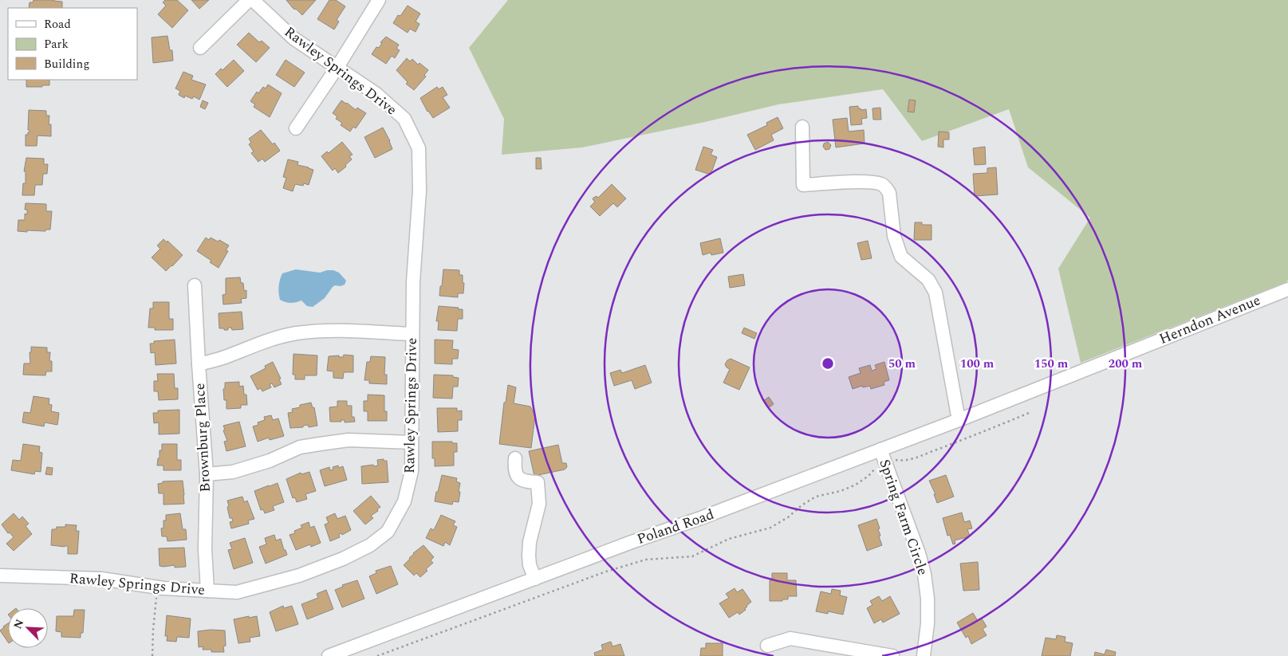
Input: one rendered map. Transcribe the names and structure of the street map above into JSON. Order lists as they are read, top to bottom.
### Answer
{
  "streets": {
    "street": [
      "Rawley Springs Drive",
      "Herndon Avenue",
      "Brownburg Place",
      "Spring Farm Circle",
      "Poland Road"
    ]
  },
  "crossings": [
    ["Rawley Springs Drive", "Brownburg Place"],
    ["Herndon Avenue", "Poland Road"],
    ["Spring Farm Circle", "Poland Road"]
  ],
  "legend": ["Road", "Park", "Building"],
  "north": "top left",
  "rings": [
    "50 m",
    "100 m",
    "150 m",
    "200 m"
  ]
}
